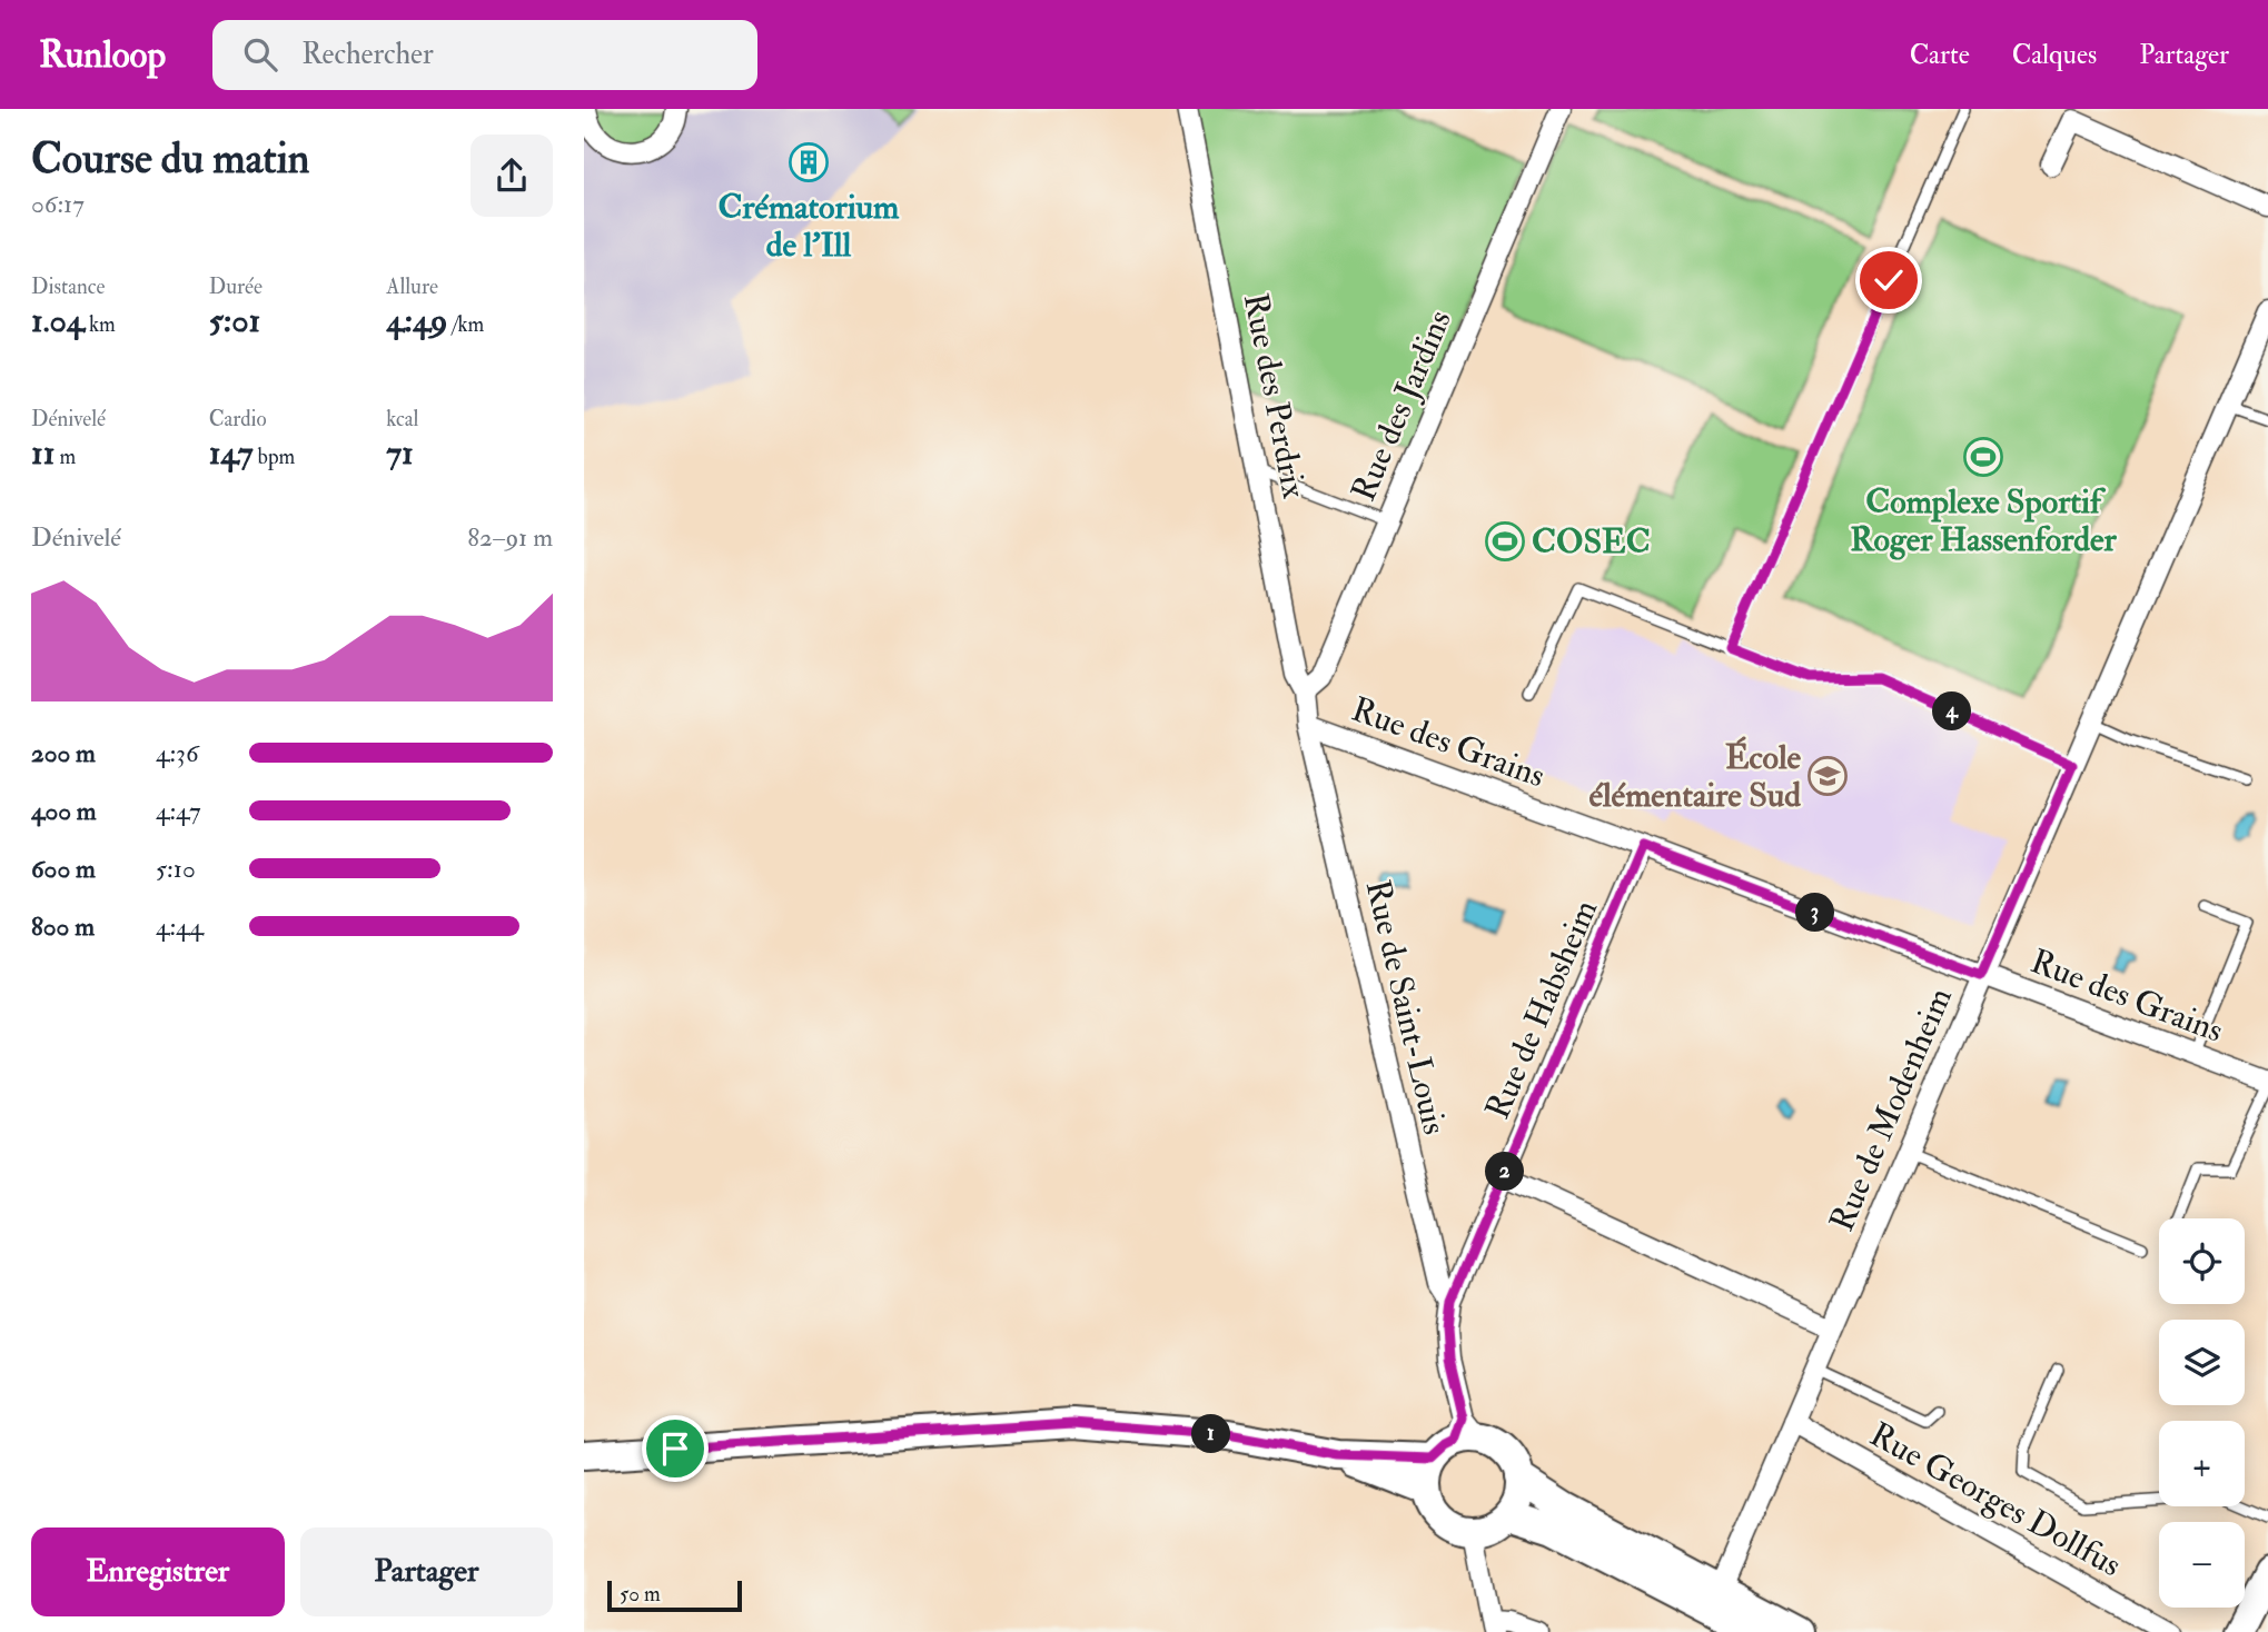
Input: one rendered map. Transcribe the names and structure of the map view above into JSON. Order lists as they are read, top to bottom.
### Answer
{
  "streets": {
    "street": [
      "Rue des Perdrix",
      "Rue des Jardins",
      "Rue des Grains",
      "Rue de Saint-Louis",
      "Rue de Habsheim",
      "Rue de Modenheim",
      "Rue Georges Dollfus"
    ]
  },
  "crossings": [
    ["Rue des Perdrix", "Rue des Jardins"],
    ["Rue des Grains", "Rue de Saint-Louis"],
    ["Rue des Grains", "Rue de Habsheim"],
    ["Rue des Grains", "Rue de Modenheim"],
    ["Rue de Saint-Louis", "Rue de Habsheim"],
    ["Rue de Modenheim", "Rue Georges Dollfus"]
  ],
  "places": {
    "building": ["Crématorium de l'Ill"],
    "sports": ["Complexe Sportif Roger Hassenforder", "COSEC"],
    "school or university": ["École élémentaire Sud"]
  },
  "scale_bar": "50 m",
  "page": {
    "header": "Runloop",
    "search": "Rechercher",
    "nav": ["Carte", "Calques", "Partager"],
    "heading": ["Course du matin", "06:17"],
    "stats": [
      ["Distance", "1.04 km"],
      ["Durée", "5:01"],
      ["Allure", "4:49 /km"],
      ["Dénivelé", "11 m"],
      ["Cardio", "147 bpm"],
      ["kcal", "71"]
    ],
    "chart": ["Dénivelé", "82–91 m"],
    "pins": [
      "4",
      "3",
      "2",
      "1"
    ],
    "list": [
      {
        "name": "200 m",
        "note": "4:36"
      },
      {
        "name": "400 m",
        "note": "4:47"
      },
      {
        "name": "600 m",
        "note": "5:10"
      },
      {
        "name": "800 m",
        "note": "4:44"
      }
    ],
    "map_buttons": ["+", "−"],
    "buttons": ["Enregistrer", "Partager"],
    "scale": "50 m"
  }
}
